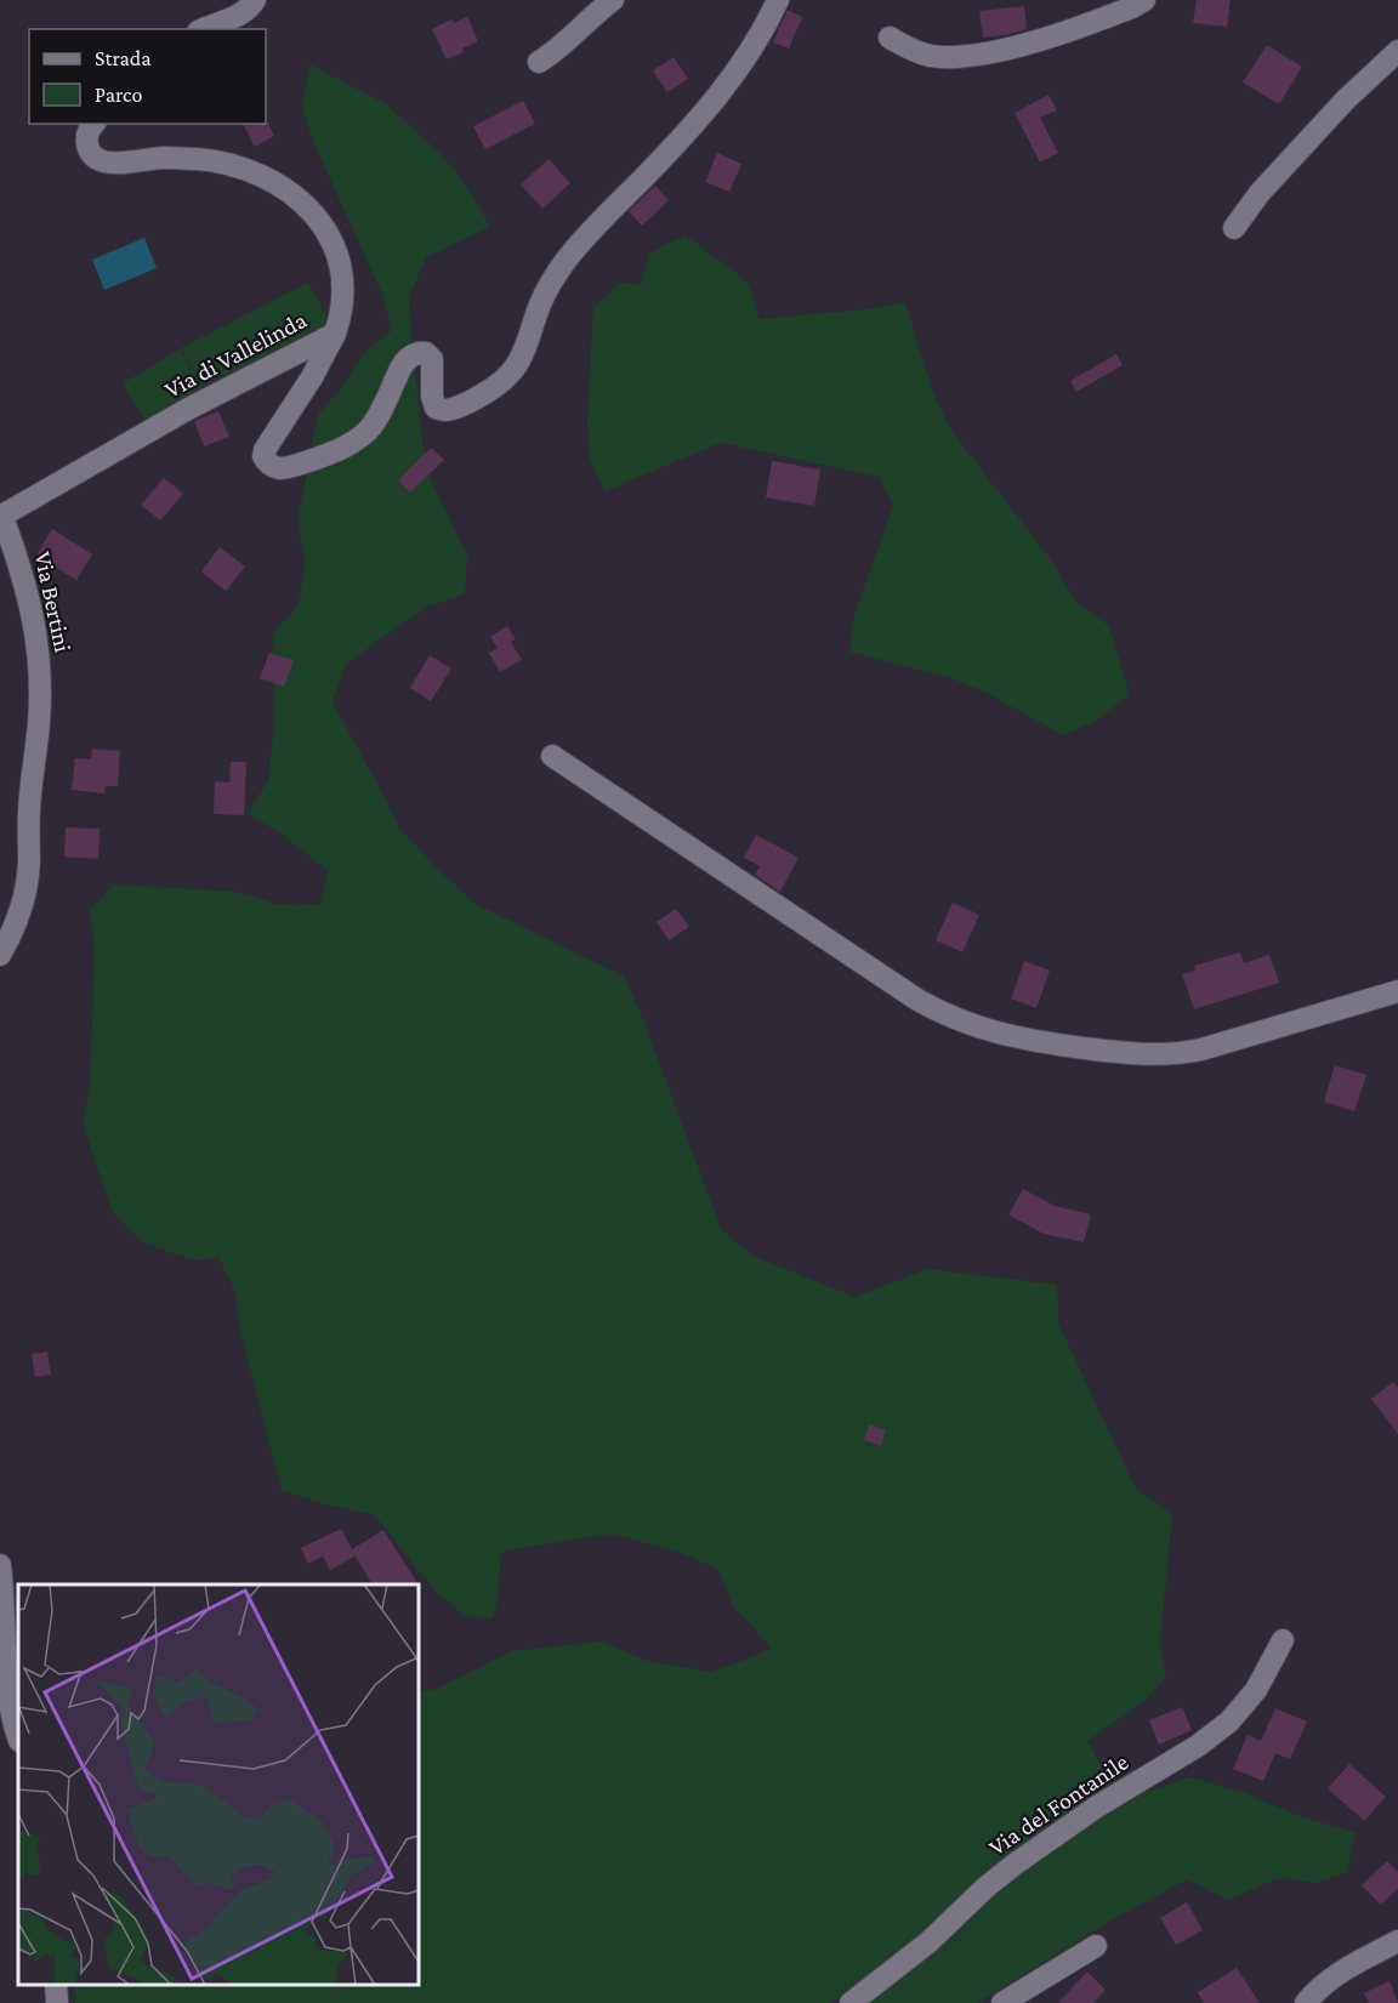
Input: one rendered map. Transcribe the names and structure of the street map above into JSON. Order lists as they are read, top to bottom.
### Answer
{
  "streets": {
    "street": ["Via di Vallelinda", "Via Bertini", "Via del Fontanile"]
  },
  "crossings": [
    ["Via di Vallelinda", "Via Bertini"]
  ],
  "legend": ["Strada", "Parco"]
}
